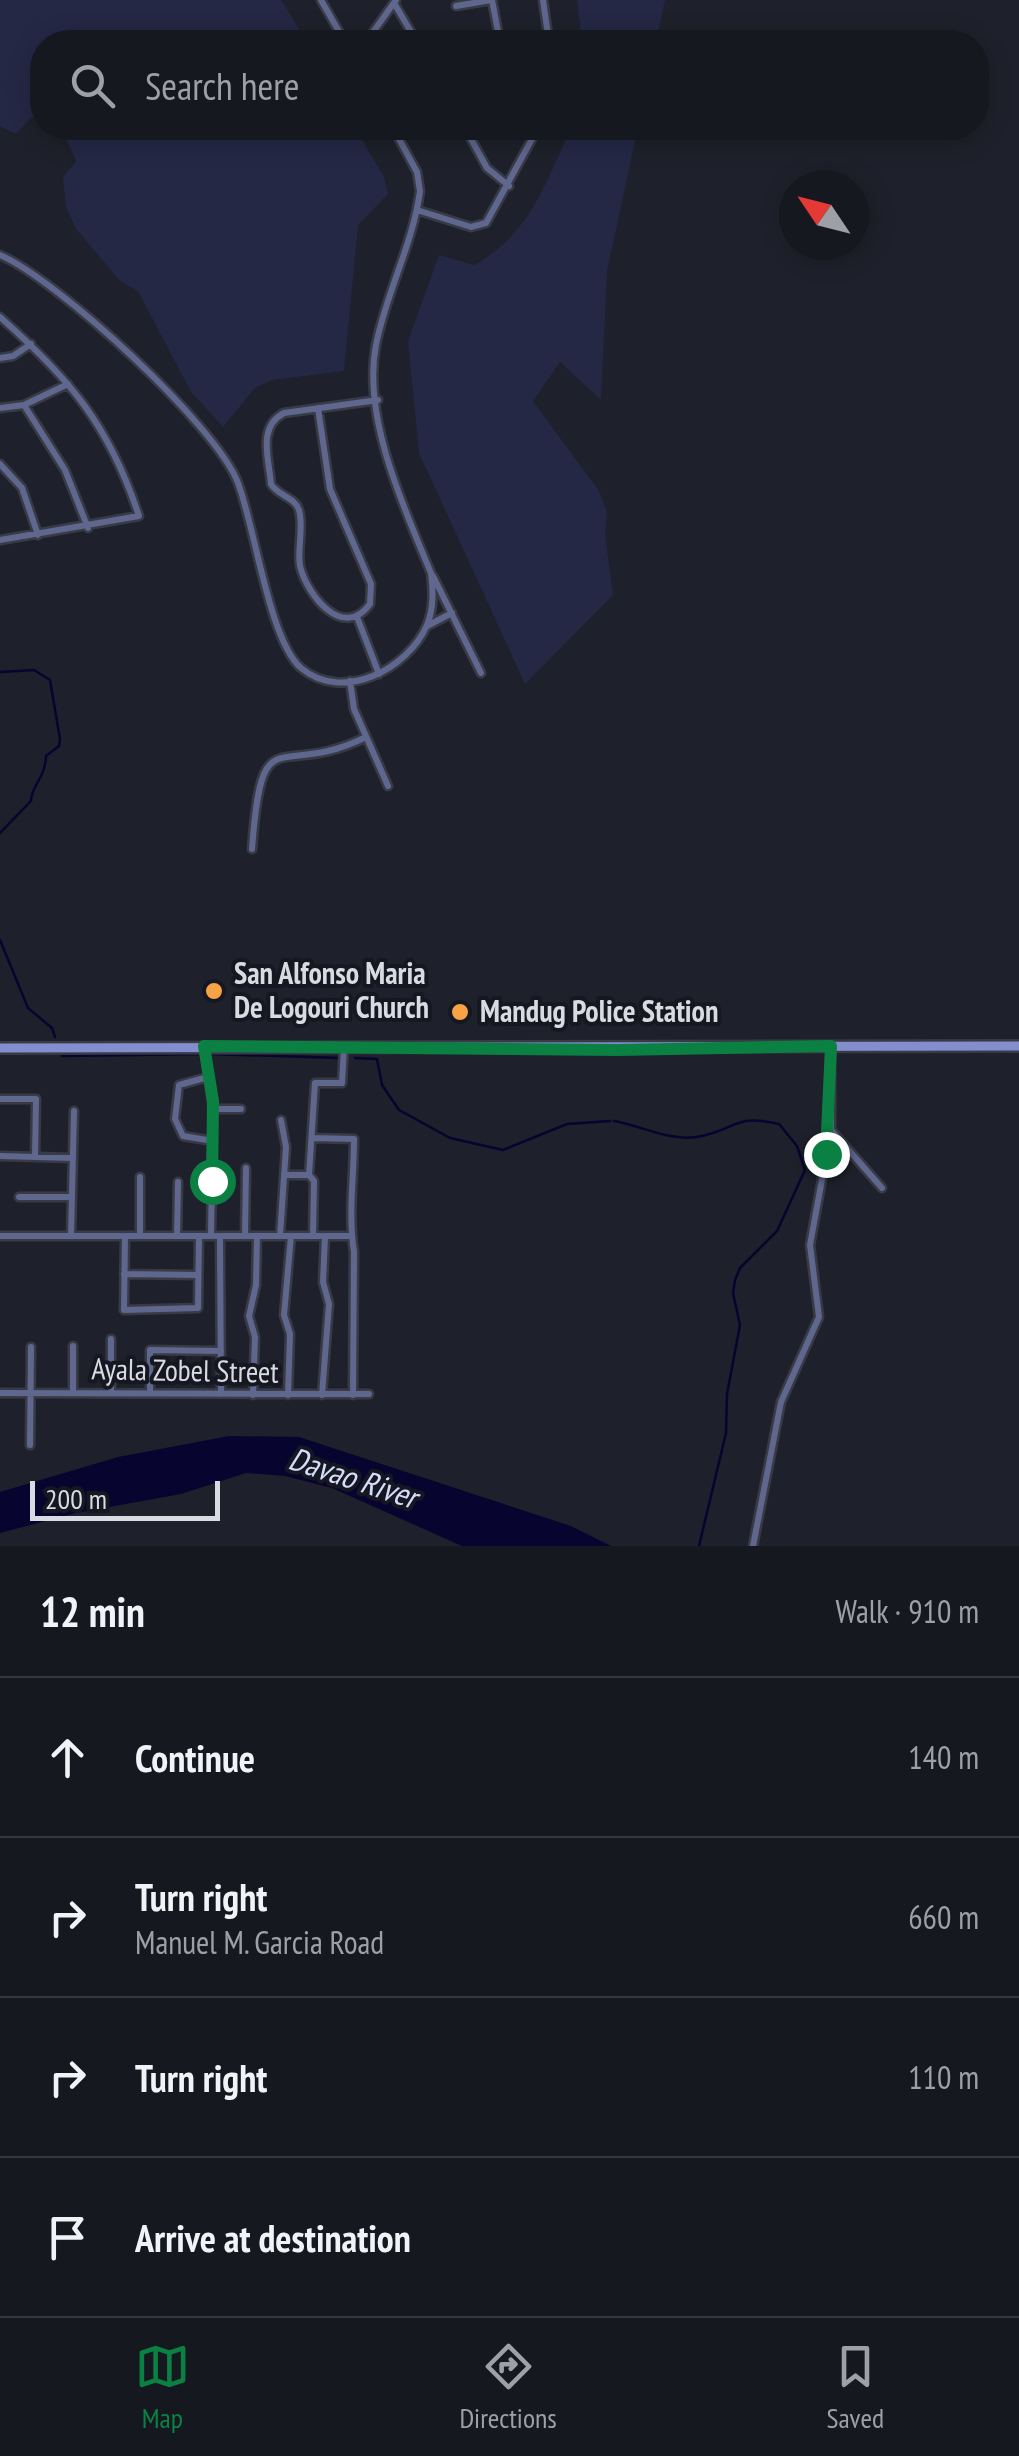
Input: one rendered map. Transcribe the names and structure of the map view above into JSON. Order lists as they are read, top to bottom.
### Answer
{
  "streets": {
    "street": ["Ayala Zobel Street"]
  },
  "water": ["Davao River"],
  "places": ["San Alfonso Maria De Logouri Church", "Mandug Police Station"],
  "scale_bar": "200 m",
  "north": "top left",
  "page": {
    "search": "Search here",
    "scale": "200 m",
    "heading": ["12 min", "Walk · 910 m"],
    "list": [
      ["Continue", "140 m"],
      ["Turn right", "Manuel M. Garcia Road", "660 m"],
      ["Turn right", "110 m"],
      "Arrive at destination"
    ],
    "nav": ["Map", "Directions", "Saved"]
  }
}
